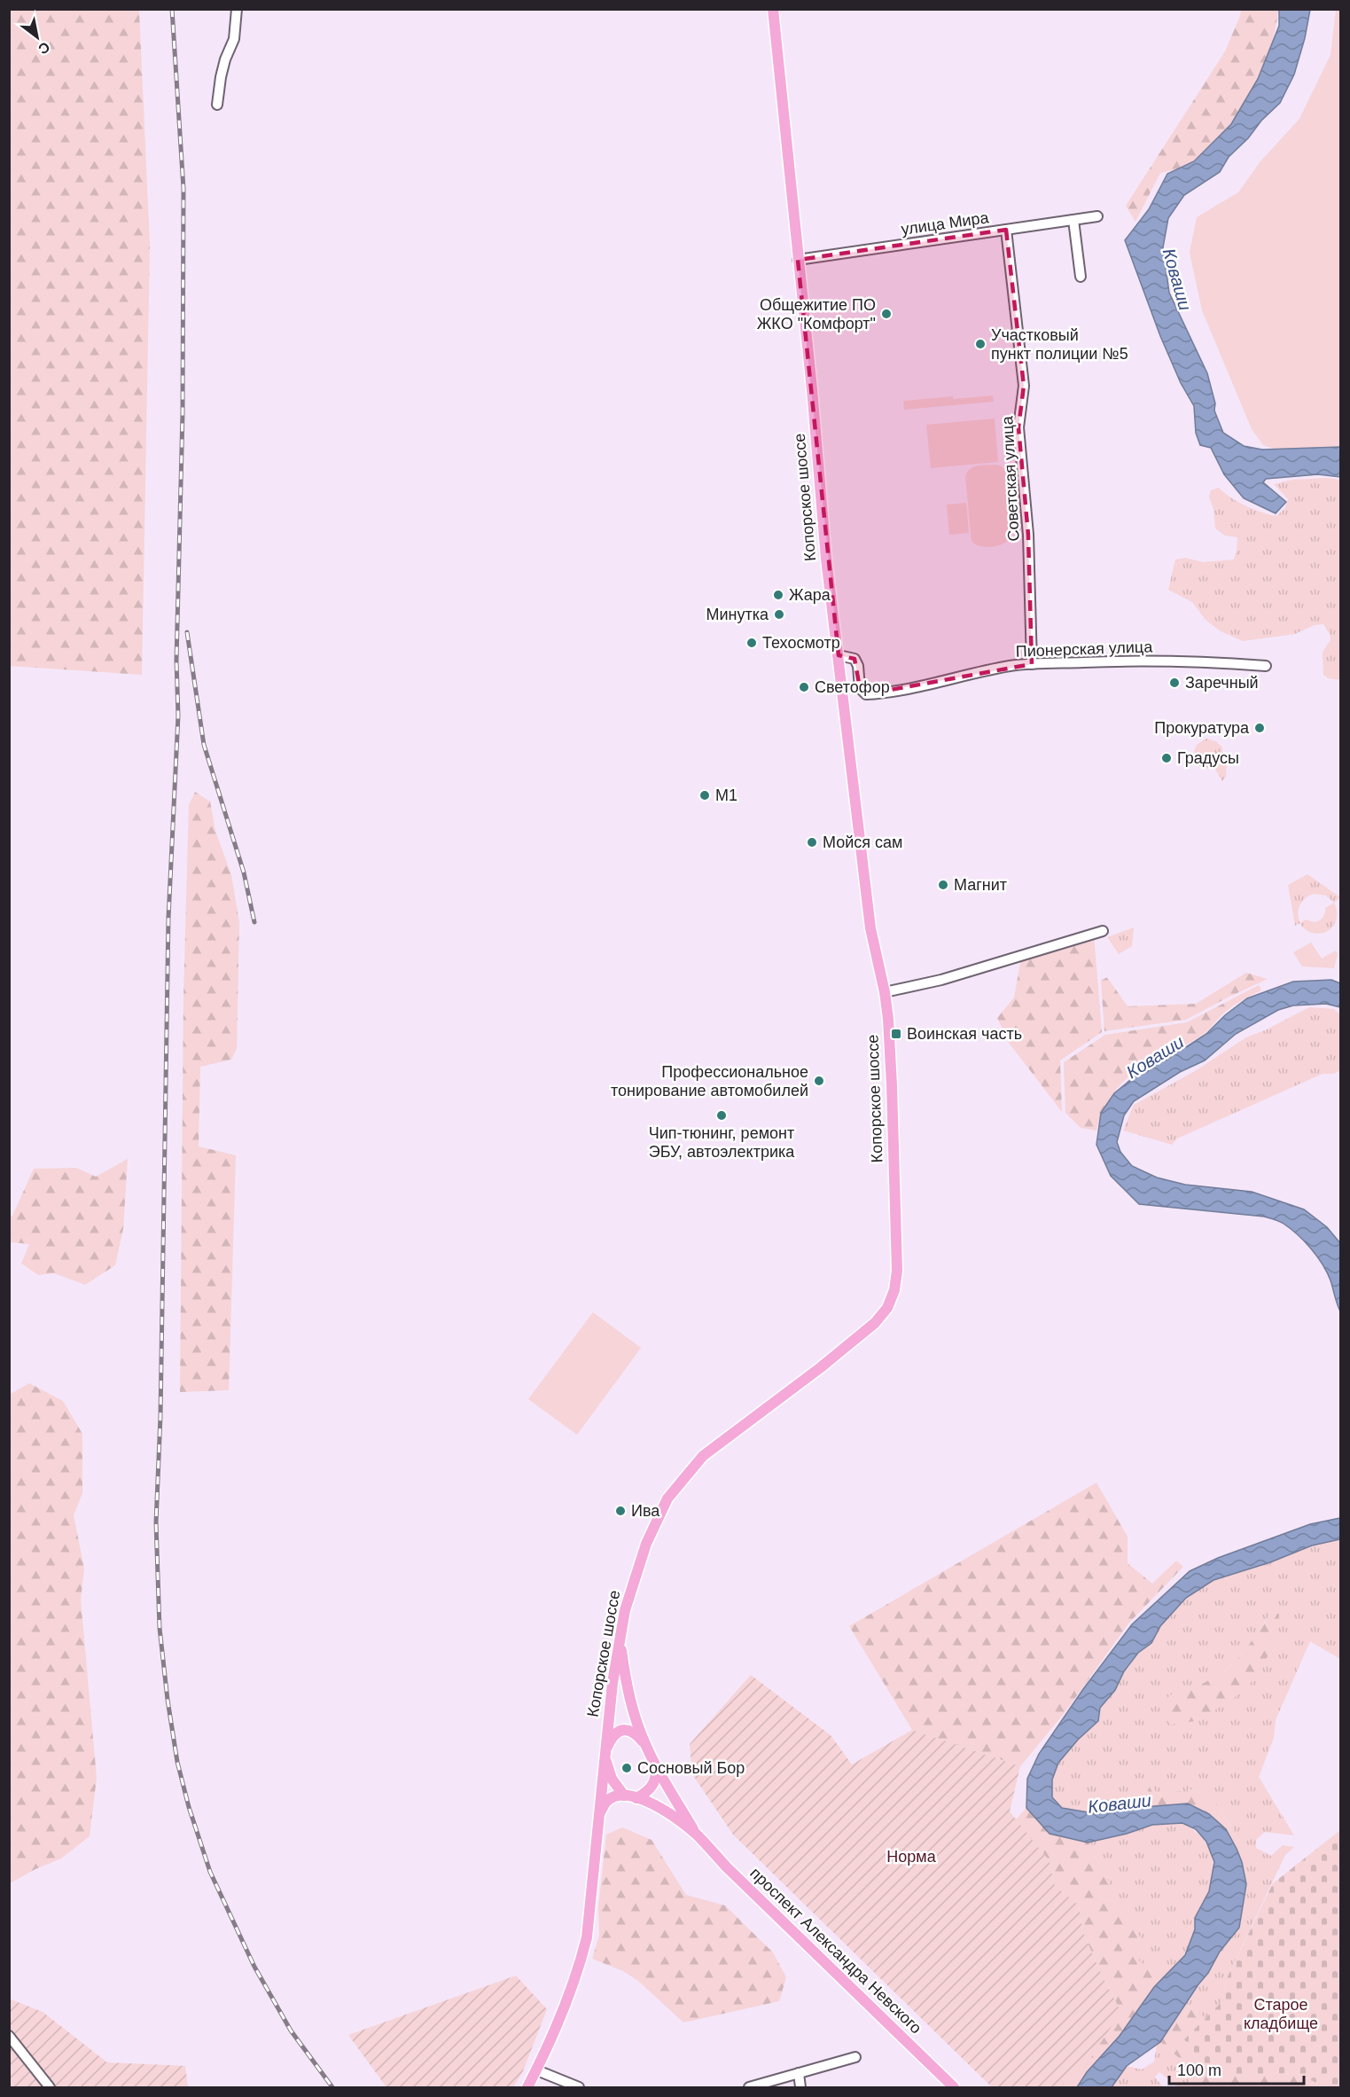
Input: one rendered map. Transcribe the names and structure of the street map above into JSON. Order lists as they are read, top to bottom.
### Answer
{
  "streets": {
    "main road": ["Копорское шоссе", "проспект Александра Невского"],
    "street": ["улица Мира", "Советская улица", "Пионерская улица"]
  },
  "crossings": [
    ["улица Мира", "Советская улица"],
    ["улица Мира", "Копорское шоссе"],
    ["Советская улица", "Пионерская улица"],
    ["Копорское шоссе", "Пионерская улица"]
  ],
  "water": ["Коваши"],
  "parks": ["Норма", "Старое кладбище"],
  "places": {
    "other": [
      "Общежитие ПО ЖКО \"Комфорт\"",
      "Участковый пункт полиции №5",
      "Жара",
      "Минутка",
      "Техосмотр",
      "Заречный",
      "Светофор",
      "Прокуратура",
      "Градусы",
      "М1",
      "Мойся сам",
      "Магнит",
      "Профессиональное тонирование автомобилей",
      "Чип-тюнинг, ремонт ЭБУ, автоэлектрика",
      "Ива",
      "Сосновый Бор"
    ],
    "transit": ["Воинская часть"]
  },
  "scale_bar": "100 m",
  "north": "bottom right"
}
